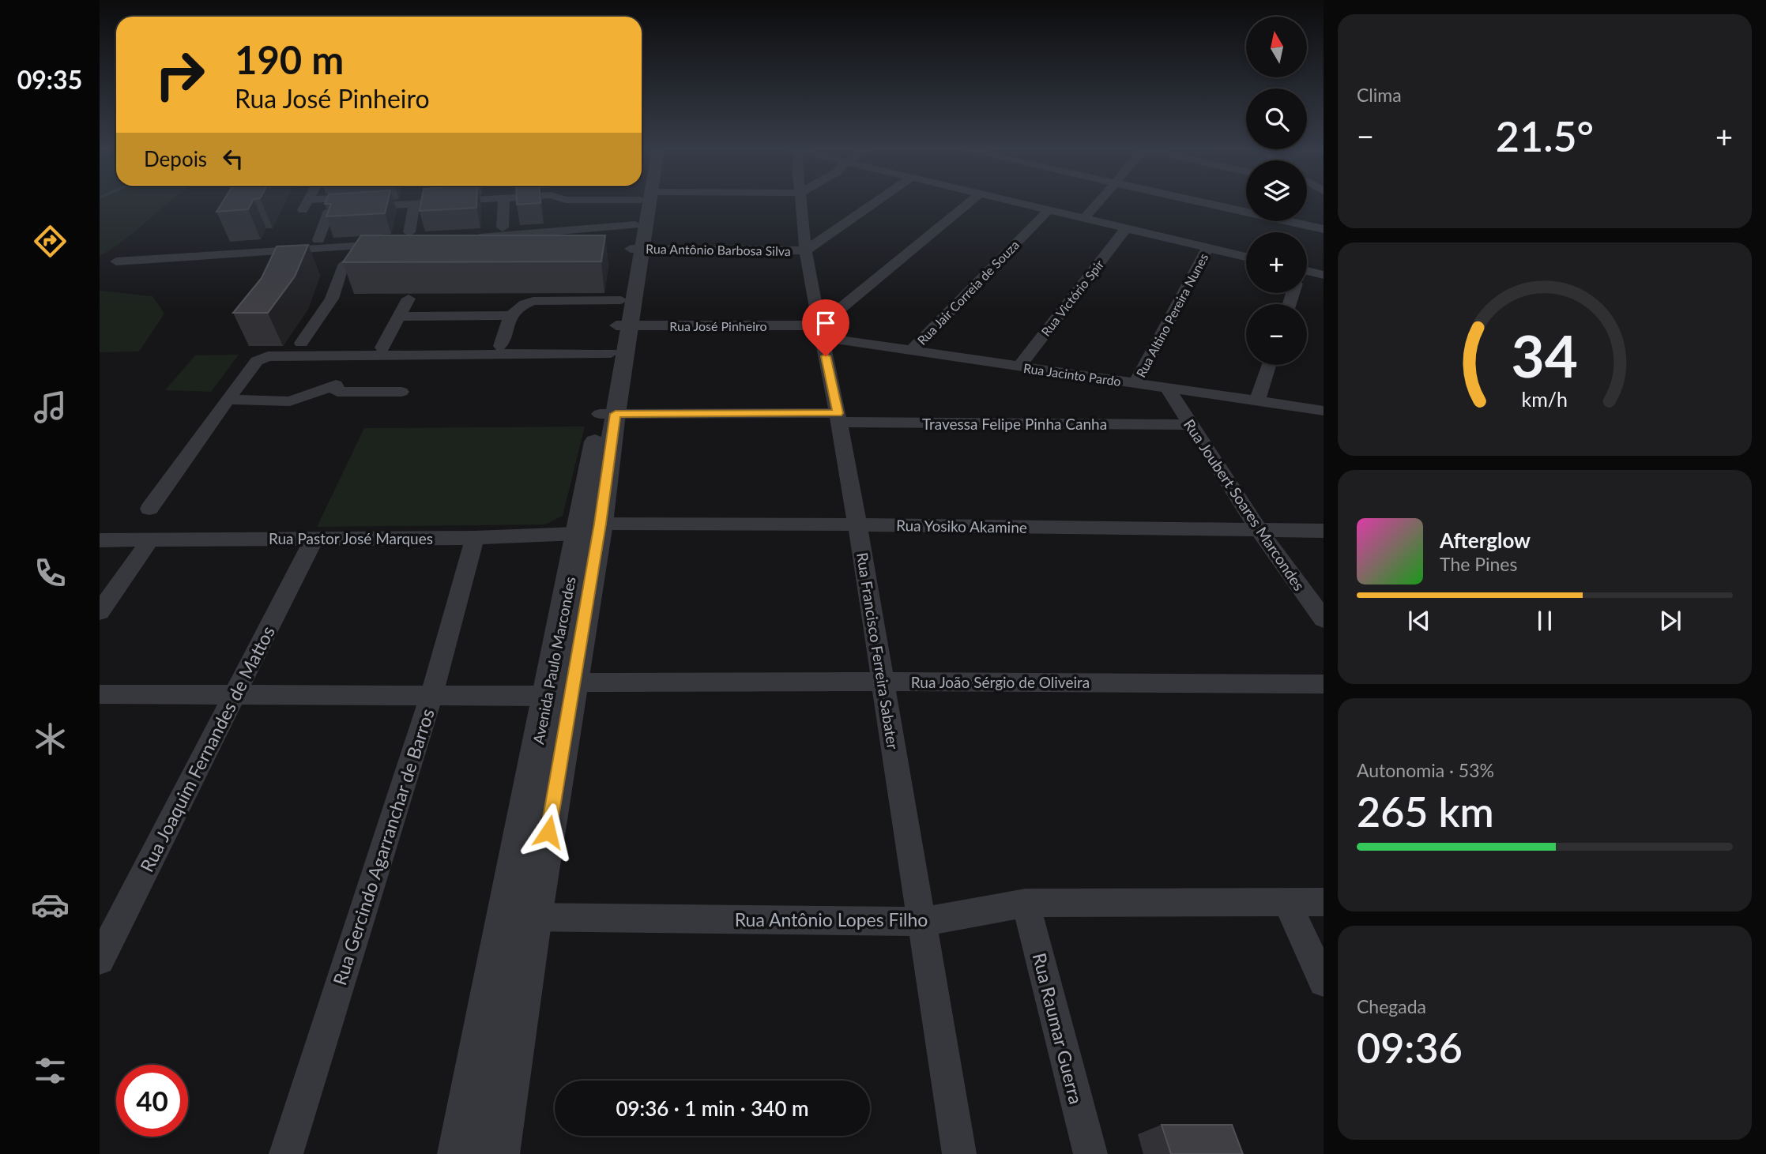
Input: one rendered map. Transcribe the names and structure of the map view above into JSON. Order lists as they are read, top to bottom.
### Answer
{
  "streets": {
    "street": [
      "Rua Antônio Barbosa Silva",
      "Rua Jair Correia de Souza",
      "Rua Victório Spir",
      "Rua Altino Pereira Nunes",
      "Rua José Pinheiro",
      "Rua Jacinto Pardo",
      "Travessa Felipe Pinha Canha",
      "Rua Joubert Soares Marcondes",
      "Rua Yosiko Akamine",
      "Rua Pastor José Marques",
      "Rua Francisco Ferreira Sabater",
      "Avenida Paulo Marcondes",
      "Rua João Sérgio de Oliveira",
      "Rua Joaquim Fernandes de Mattos",
      "Rua Gercindo Agarranchar de Barros",
      "Rua Antônio Lopes Filho",
      "Rua Raumar Guerra"
    ]
  },
  "crossings": [
    ["Rua Antônio Barbosa Silva", "Rua Francisco Ferreira Sabater"],
    ["Rua Antônio Barbosa Silva", "Avenida Paulo Marcondes"],
    ["Rua Jair Correia de Souza", "Rua Jacinto Pardo"],
    ["Rua Victório Spir", "Rua Jacinto Pardo"],
    ["Rua Altino Pereira Nunes", "Rua Jacinto Pardo"],
    ["Rua José Pinheiro", "Rua Jacinto Pardo"],
    ["Rua José Pinheiro", "Rua Francisco Ferreira Sabater"],
    ["Rua José Pinheiro", "Avenida Paulo Marcondes"],
    ["Rua Jacinto Pardo", "Rua Joubert Soares Marcondes"],
    ["Rua Jacinto Pardo", "Rua Francisco Ferreira Sabater"],
    ["Travessa Felipe Pinha Canha", "Rua Joubert Soares Marcondes"],
    ["Travessa Felipe Pinha Canha", "Rua Francisco Ferreira Sabater"],
    ["Rua Joubert Soares Marcondes", "Rua Yosiko Akamine"],
    ["Rua Yosiko Akamine", "Rua Pastor José Marques"],
    ["Rua Yosiko Akamine", "Rua Francisco Ferreira Sabater"],
    ["Rua Yosiko Akamine", "Avenida Paulo Marcondes"],
    ["Rua Pastor José Marques", "Avenida Paulo Marcondes"],
    ["Rua Pastor José Marques", "Rua Joaquim Fernandes de Mattos"],
    ["Rua Pastor José Marques", "Rua Gercindo Agarranchar de Barros"],
    ["Rua Francisco Ferreira Sabater", "Rua João Sérgio de Oliveira"],
    ["Rua Francisco Ferreira Sabater", "Rua Antônio Lopes Filho"],
    ["Avenida Paulo Marcondes", "Rua João Sérgio de Oliveira"],
    ["Avenida Paulo Marcondes", "Rua Antônio Lopes Filho"],
    ["Rua João Sérgio de Oliveira", "Rua Joaquim Fernandes de Mattos"],
    ["Rua João Sérgio de Oliveira", "Rua Gercindo Agarranchar de Barros"],
    ["Rua Antônio Lopes Filho", "Rua Raumar Guerra"]
  ],
  "north": "top",
  "page": {
    "tabs": "09:35",
    "tile": [
      "Clima",
      ["Autonomia · 53%", "265 km"],
      ["Chegada", "09:36"]
    ],
    "map_buttons": ["+", "−"],
    "turn": ["190 m", "Rua José Pinheiro"],
    "heat": ["−", "21.5°", "+"],
    "then": "Depois",
    "song": ["Afterglow", "The Pines"],
    "limit": "40",
    "trip": "09:36 · 1 min · 340 m",
    "gauge": ["34", "km/h"]
  }
}
